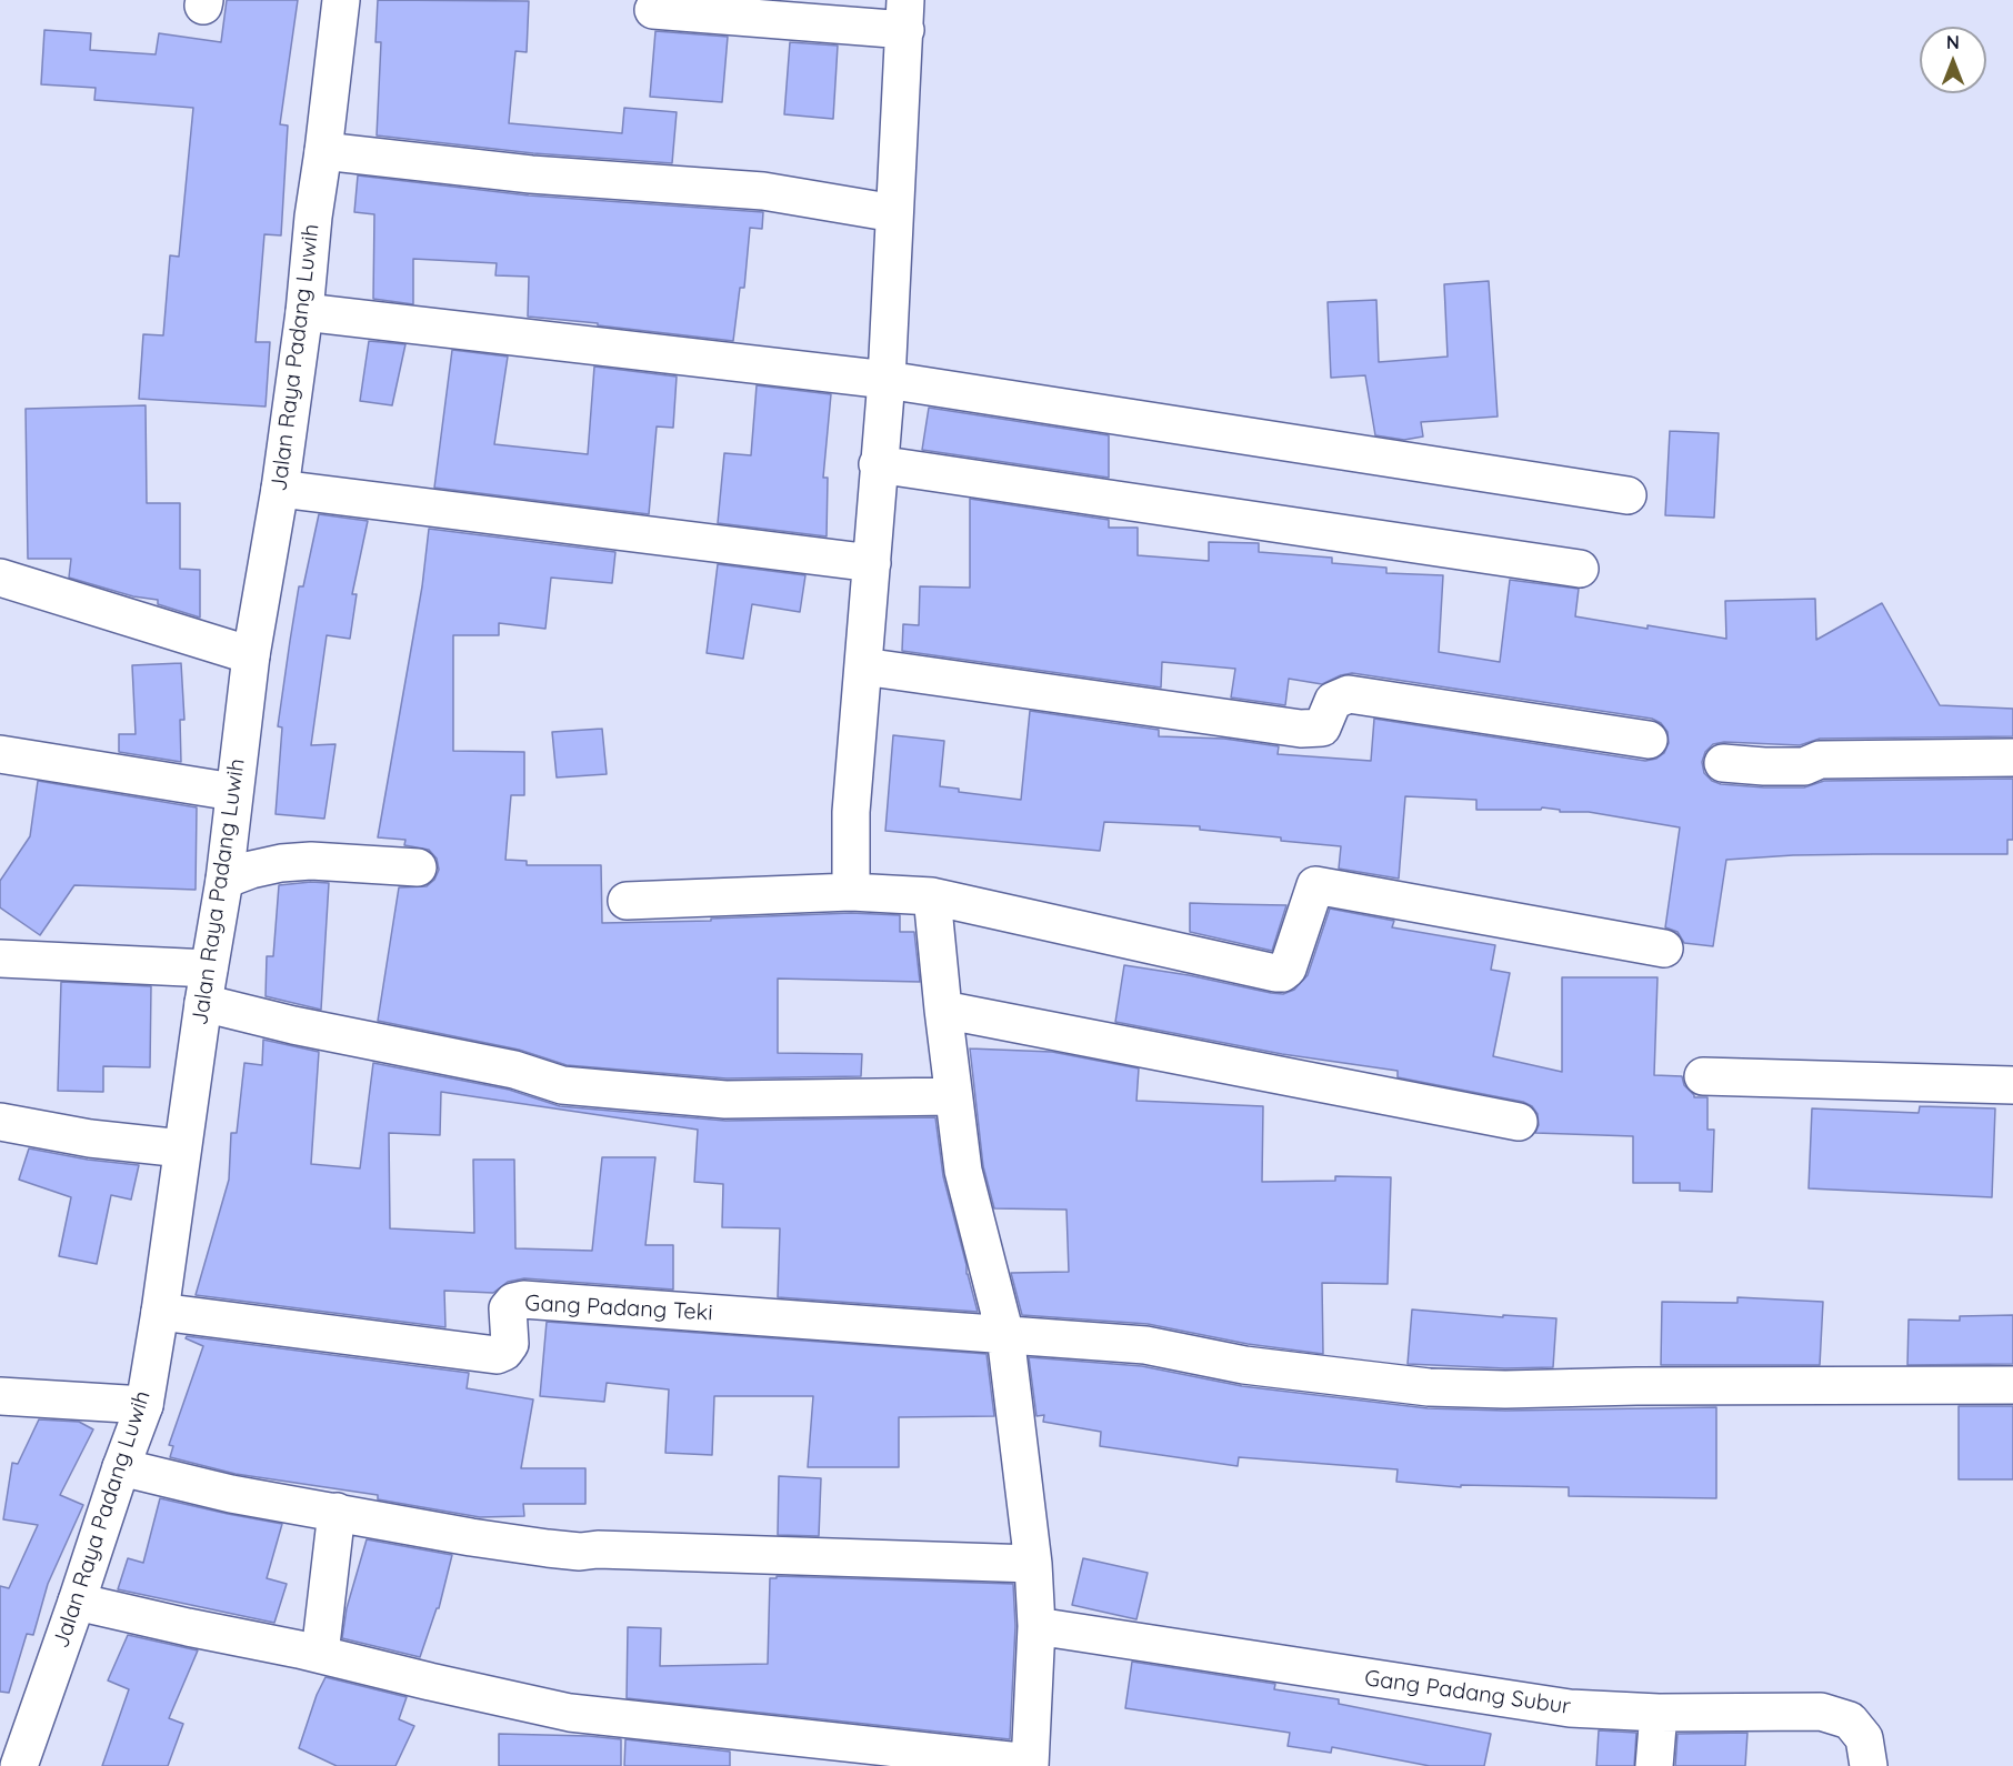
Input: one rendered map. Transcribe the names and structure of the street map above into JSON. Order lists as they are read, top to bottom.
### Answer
{
  "streets": {
    "street": ["Jalan Raya Padang Luwih", "Gang Padang Teki", "Gang Padang Subur"]
  },
  "crossings": [
    ["Jalan Raya Padang Luwih", "Gang Padang Teki"]
  ],
  "north": "top"
}
